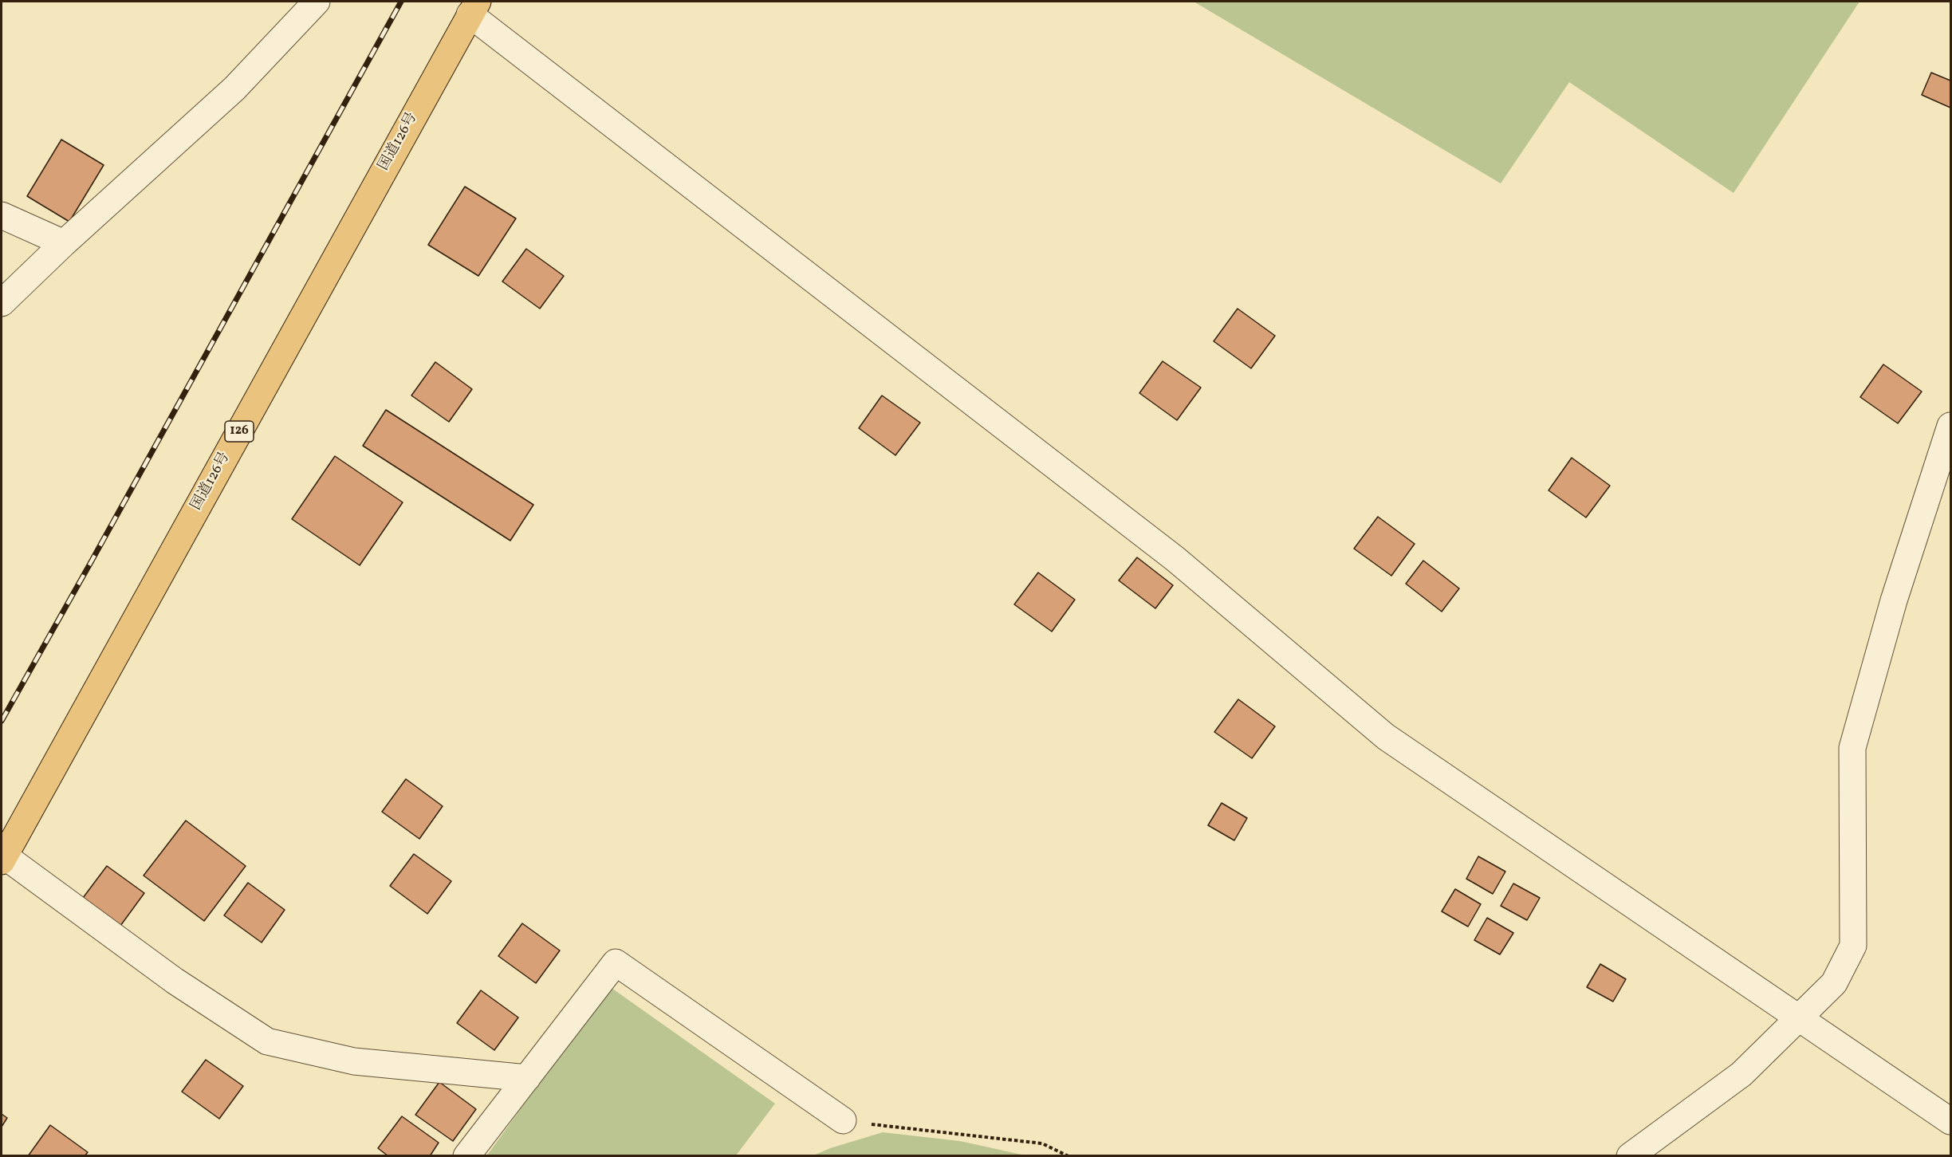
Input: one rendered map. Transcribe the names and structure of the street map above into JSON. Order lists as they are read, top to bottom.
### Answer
{
  "streets": {
    "highway": ["国道126号", "126"]
  }
}
